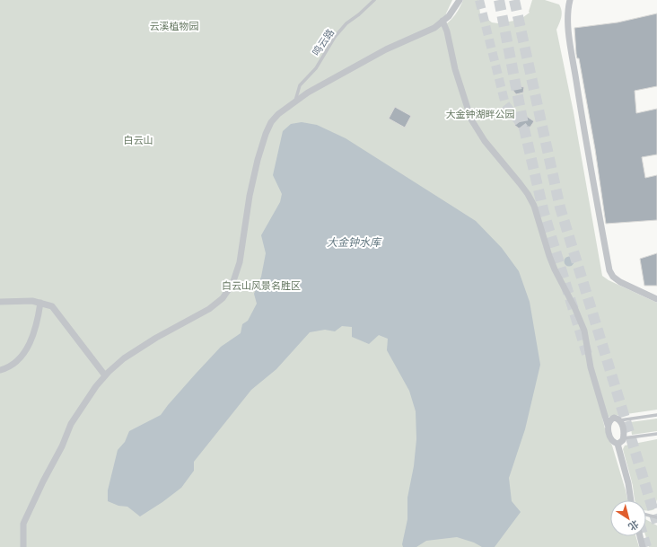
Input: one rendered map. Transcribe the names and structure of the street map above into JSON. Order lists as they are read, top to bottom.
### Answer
{
  "streets": {
    "lane": ["鸣云路"]
  },
  "water": ["大金钟水库"],
  "parks": [
    "云溪植物园",
    "大金钟湖畔公园",
    "白云山",
    "白云山风景名胜区"
  ],
  "north": "bottom right"
}
